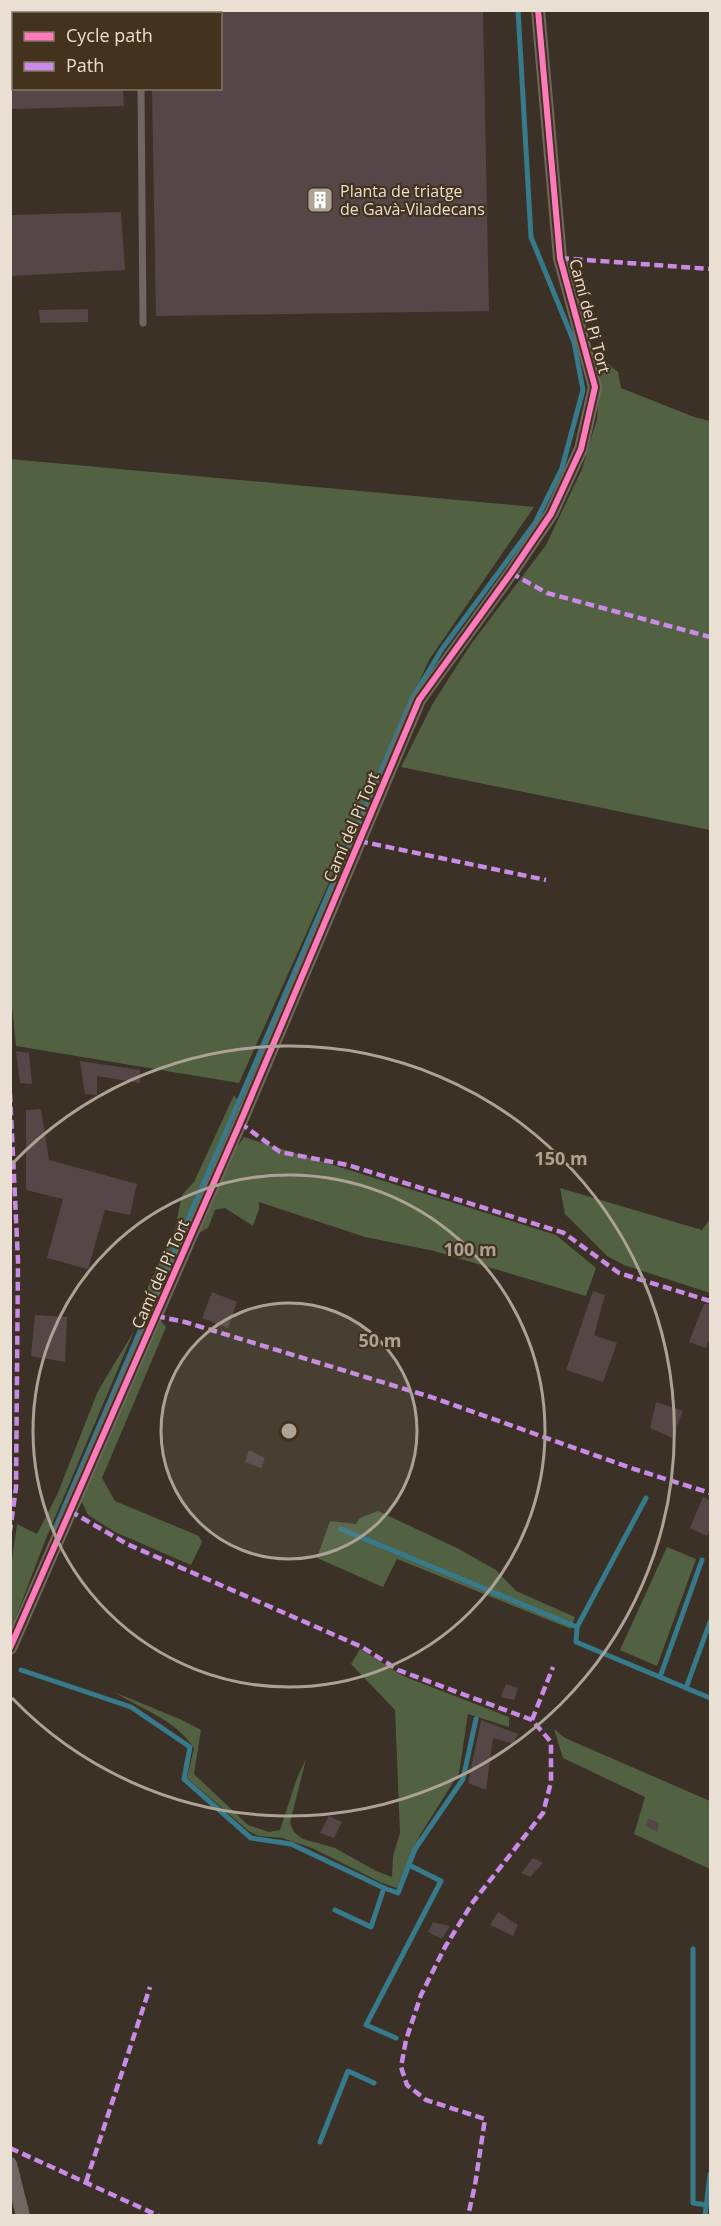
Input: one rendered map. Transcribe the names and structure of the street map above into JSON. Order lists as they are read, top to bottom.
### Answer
{
  "streets": {
    "street": ["Camí del Pi Tort"]
  },
  "places": {
    "building": ["Planta de triatge de Gavà-Viladecans"]
  },
  "legend": ["Cycle path", "Path"],
  "rings": ["150 m", "100 m", "50 m"]
}
